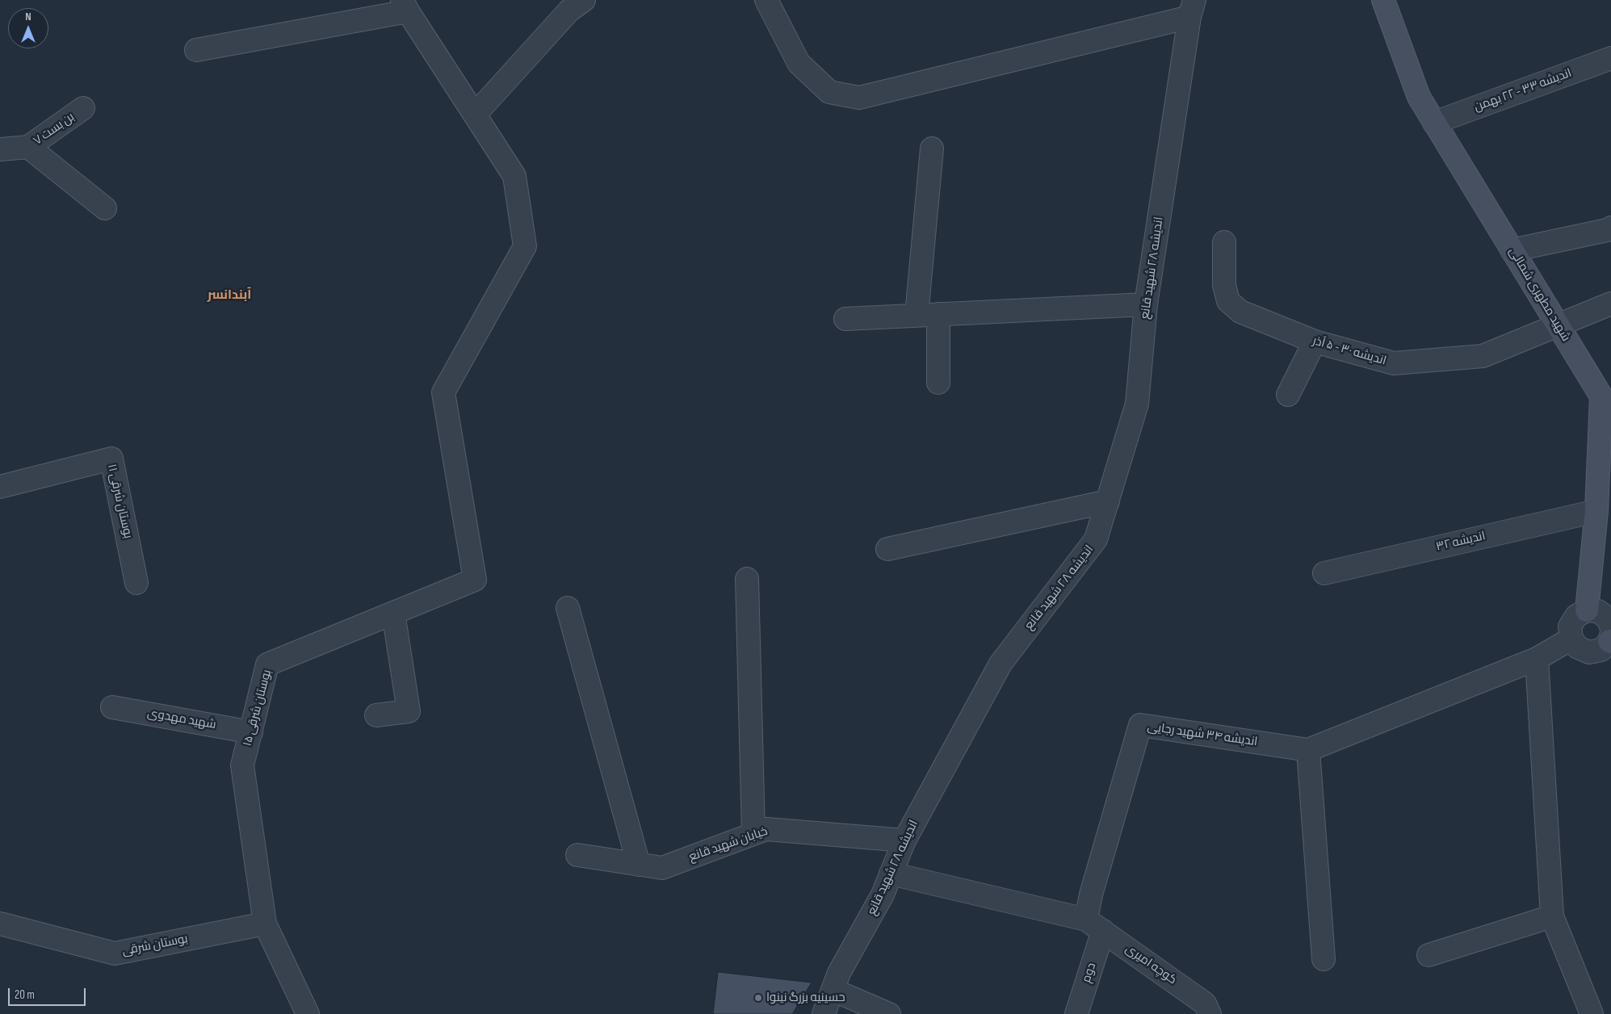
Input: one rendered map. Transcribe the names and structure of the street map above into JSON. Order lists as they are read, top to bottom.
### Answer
{
  "streets": {
    "main road": ["شهید مطهری شمالی"],
    "street": [
      "اندیشه ۳۳ - ۲۲ بهمن",
      "بن بست ۷",
      "اندیشه ۲۸ شهید قانع",
      "اندیشه ۳۰ - ۵ آذر",
      "بوستان شرقی ۱۱",
      "اندیشه ۳۲",
      "بوستان شرقی ۱۵",
      "شهید مهدوی",
      "اندیشه ۳۴ شهید رجایی",
      "خیابان شهید قانع",
      "بوستان شرقی",
      "کوچه امیری",
      "دوم"
    ]
  },
  "crossings": [
    ["اندیشه ۳۳ - ۲۲ بهمن", "شهید مطهری شمالی"],
    ["اندیشه ۲۸ شهید قانع", "خیابان شهید قانع"],
    ["شهید مطهری شمالی", "اندیشه ۳۰ - ۵ آذر"],
    ["شهید مطهری شمالی", "اندیشه ۳۲"],
    ["بوستان شرقی ۱۵", "شهید مهدوی"],
    ["بوستان شرقی ۱۵", "بوستان شرقی"],
    ["اندیشه ۳۴ شهید رجایی", "کوچه امیری"],
    ["اندیشه ۳۴ شهید رجایی", "دوم"],
    ["کوچه امیری", "دوم"]
  ],
  "districts": ["آبندانسر"],
  "places": ["حسینیه بزرگ نینوا"],
  "scale_bar": "20 m",
  "north": "top"
}
